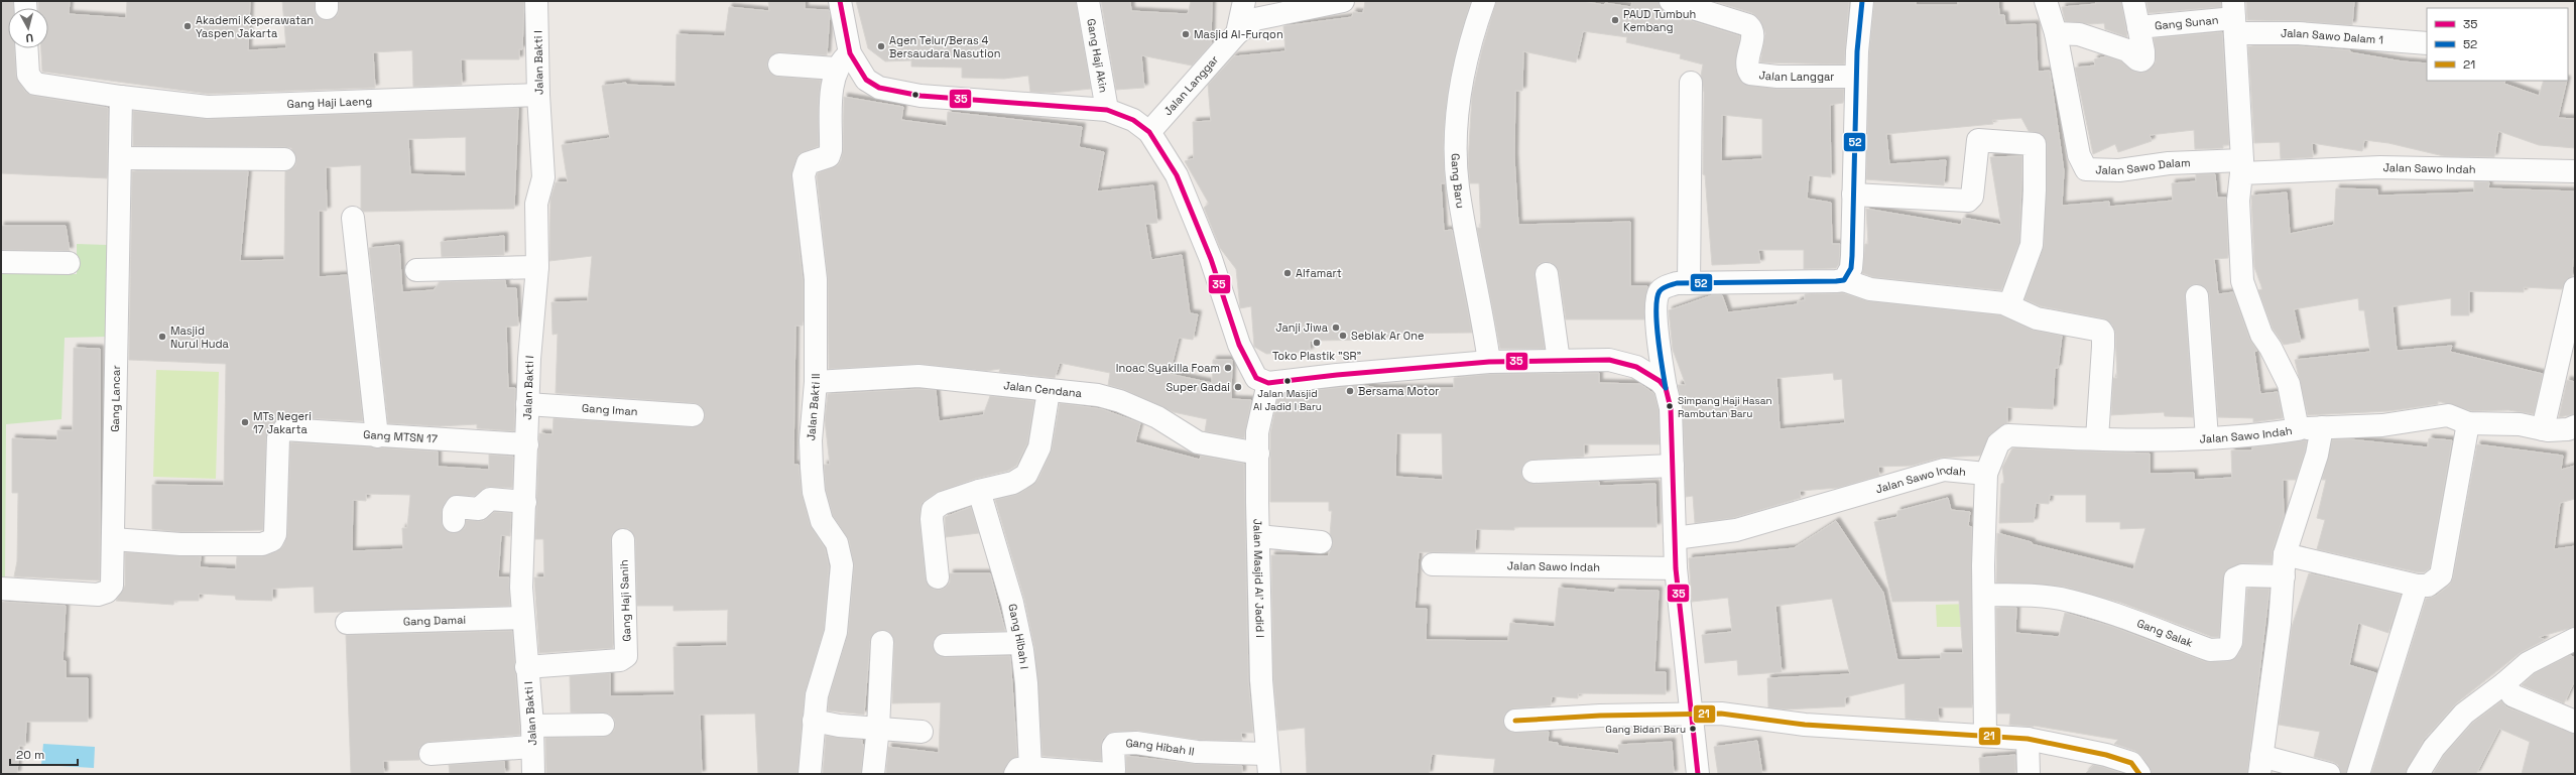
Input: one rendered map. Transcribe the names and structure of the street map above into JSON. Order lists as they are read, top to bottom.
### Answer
{
  "streets": {
    "street": [
      "Gang Sunan",
      "Jalan Sawo Dalam 1",
      "Gang Haji Akin",
      "Jalan Bakti I",
      "Jalan Langgar",
      "Gang Haji Laeng",
      "Jalan Sawo Dalam",
      "Jalan Sawo Indah",
      "Gang Baru",
      "Jalan Cendana",
      "Gang Lancar",
      "Jalan Bakti II",
      "Gang Iman",
      "Gang MTSN 17",
      "Jalan Masjid Al' Jadid I",
      "Gang Haji Sanih",
      "Gang Damai",
      "Gang Salak",
      "Gang Hibah I",
      "Gang Hibah II"
    ]
  },
  "crossings": [
    ["Gang Sunan", "Jalan Sawo Dalam 1"],
    ["Jalan Bakti I", "Gang Haji Laeng"],
    ["Jalan Bakti I", "Gang Iman"],
    ["Jalan Bakti I", "Gang MTSN 17"],
    ["Jalan Bakti I", "Gang Haji Sanih"],
    ["Jalan Bakti I", "Gang Damai"],
    ["Gang Haji Laeng", "Gang Lancar"],
    ["Jalan Sawo Dalam", "Jalan Sawo Indah"],
    ["Jalan Cendana", "Jalan Bakti II"],
    ["Jalan Cendana", "Jalan Masjid Al' Jadid I"],
    ["Gang Lancar", "Gang MTSN 17"],
    ["Jalan Masjid Al' Jadid I", "Gang Hibah II"],
    ["Gang Hibah I", "Gang Hibah II"]
  ],
  "places": [
    "PAUD Tumbuh Kembang",
    "Akademi Keperawatan Yaspen Jakarta",
    "Masjid Al-Furqon",
    "Agen Telur/Beras 4 Bersaudara Nasution",
    "Alfamart",
    "Janji Jiwa",
    "Seblak Ar One",
    "Masjid Nurul Huda",
    "Toko Plastik \"SR\"",
    "Inoac Syakilla Foam",
    "Jalan Masjid Al Jadid I Baru",
    "Super Gadai",
    "Bersama Motor",
    "Simpang Haji Hasan Rambutan Baru",
    "MTs Negeri 17 Jakarta",
    "Gang Bidan Baru"
  ],
  "lines": ["transit line 35", "transit line 52", "transit line 21"],
  "legend": ["35", "52", "21"],
  "scale_bar": "20 m",
  "north": "bottom"
}
